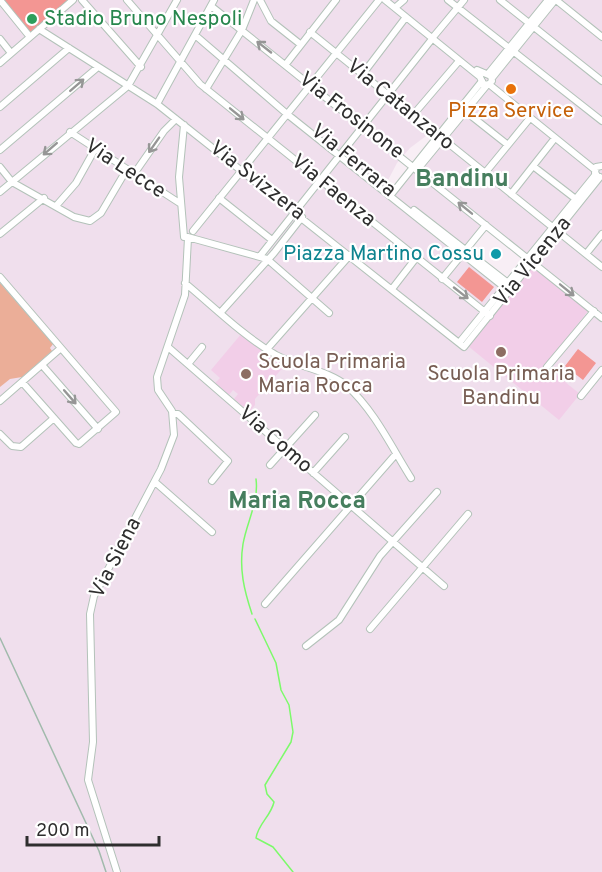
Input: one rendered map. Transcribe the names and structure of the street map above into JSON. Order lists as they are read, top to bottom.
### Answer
{
  "streets": {
    "street": [
      "Via Catanzaro",
      "Via Frosinone",
      "Via Ferrara",
      "Via Lecce",
      "Via Svizzera",
      "Via Faenza",
      "Via Vicenza",
      "Via Como",
      "Via Siena"
    ]
  },
  "crossings": [
    ["Via Catanzaro", "Via Vicenza"],
    ["Via Frosinone", "Via Vicenza"],
    ["Via Ferrara", "Via Vicenza"],
    ["Via Svizzera", "Via Vicenza"],
    ["Via Faenza", "Via Vicenza"]
  ],
  "districts": ["Bandinu", "Maria Rocca"],
  "places": [
    "Stadio Bruno Nespoli",
    "Pizza Service",
    "Piazza Martino Cossu",
    "Scuola Primaria Bandinu",
    "Scuola Primaria Maria Rocca"
  ],
  "scale_bar": "200 m"
}
